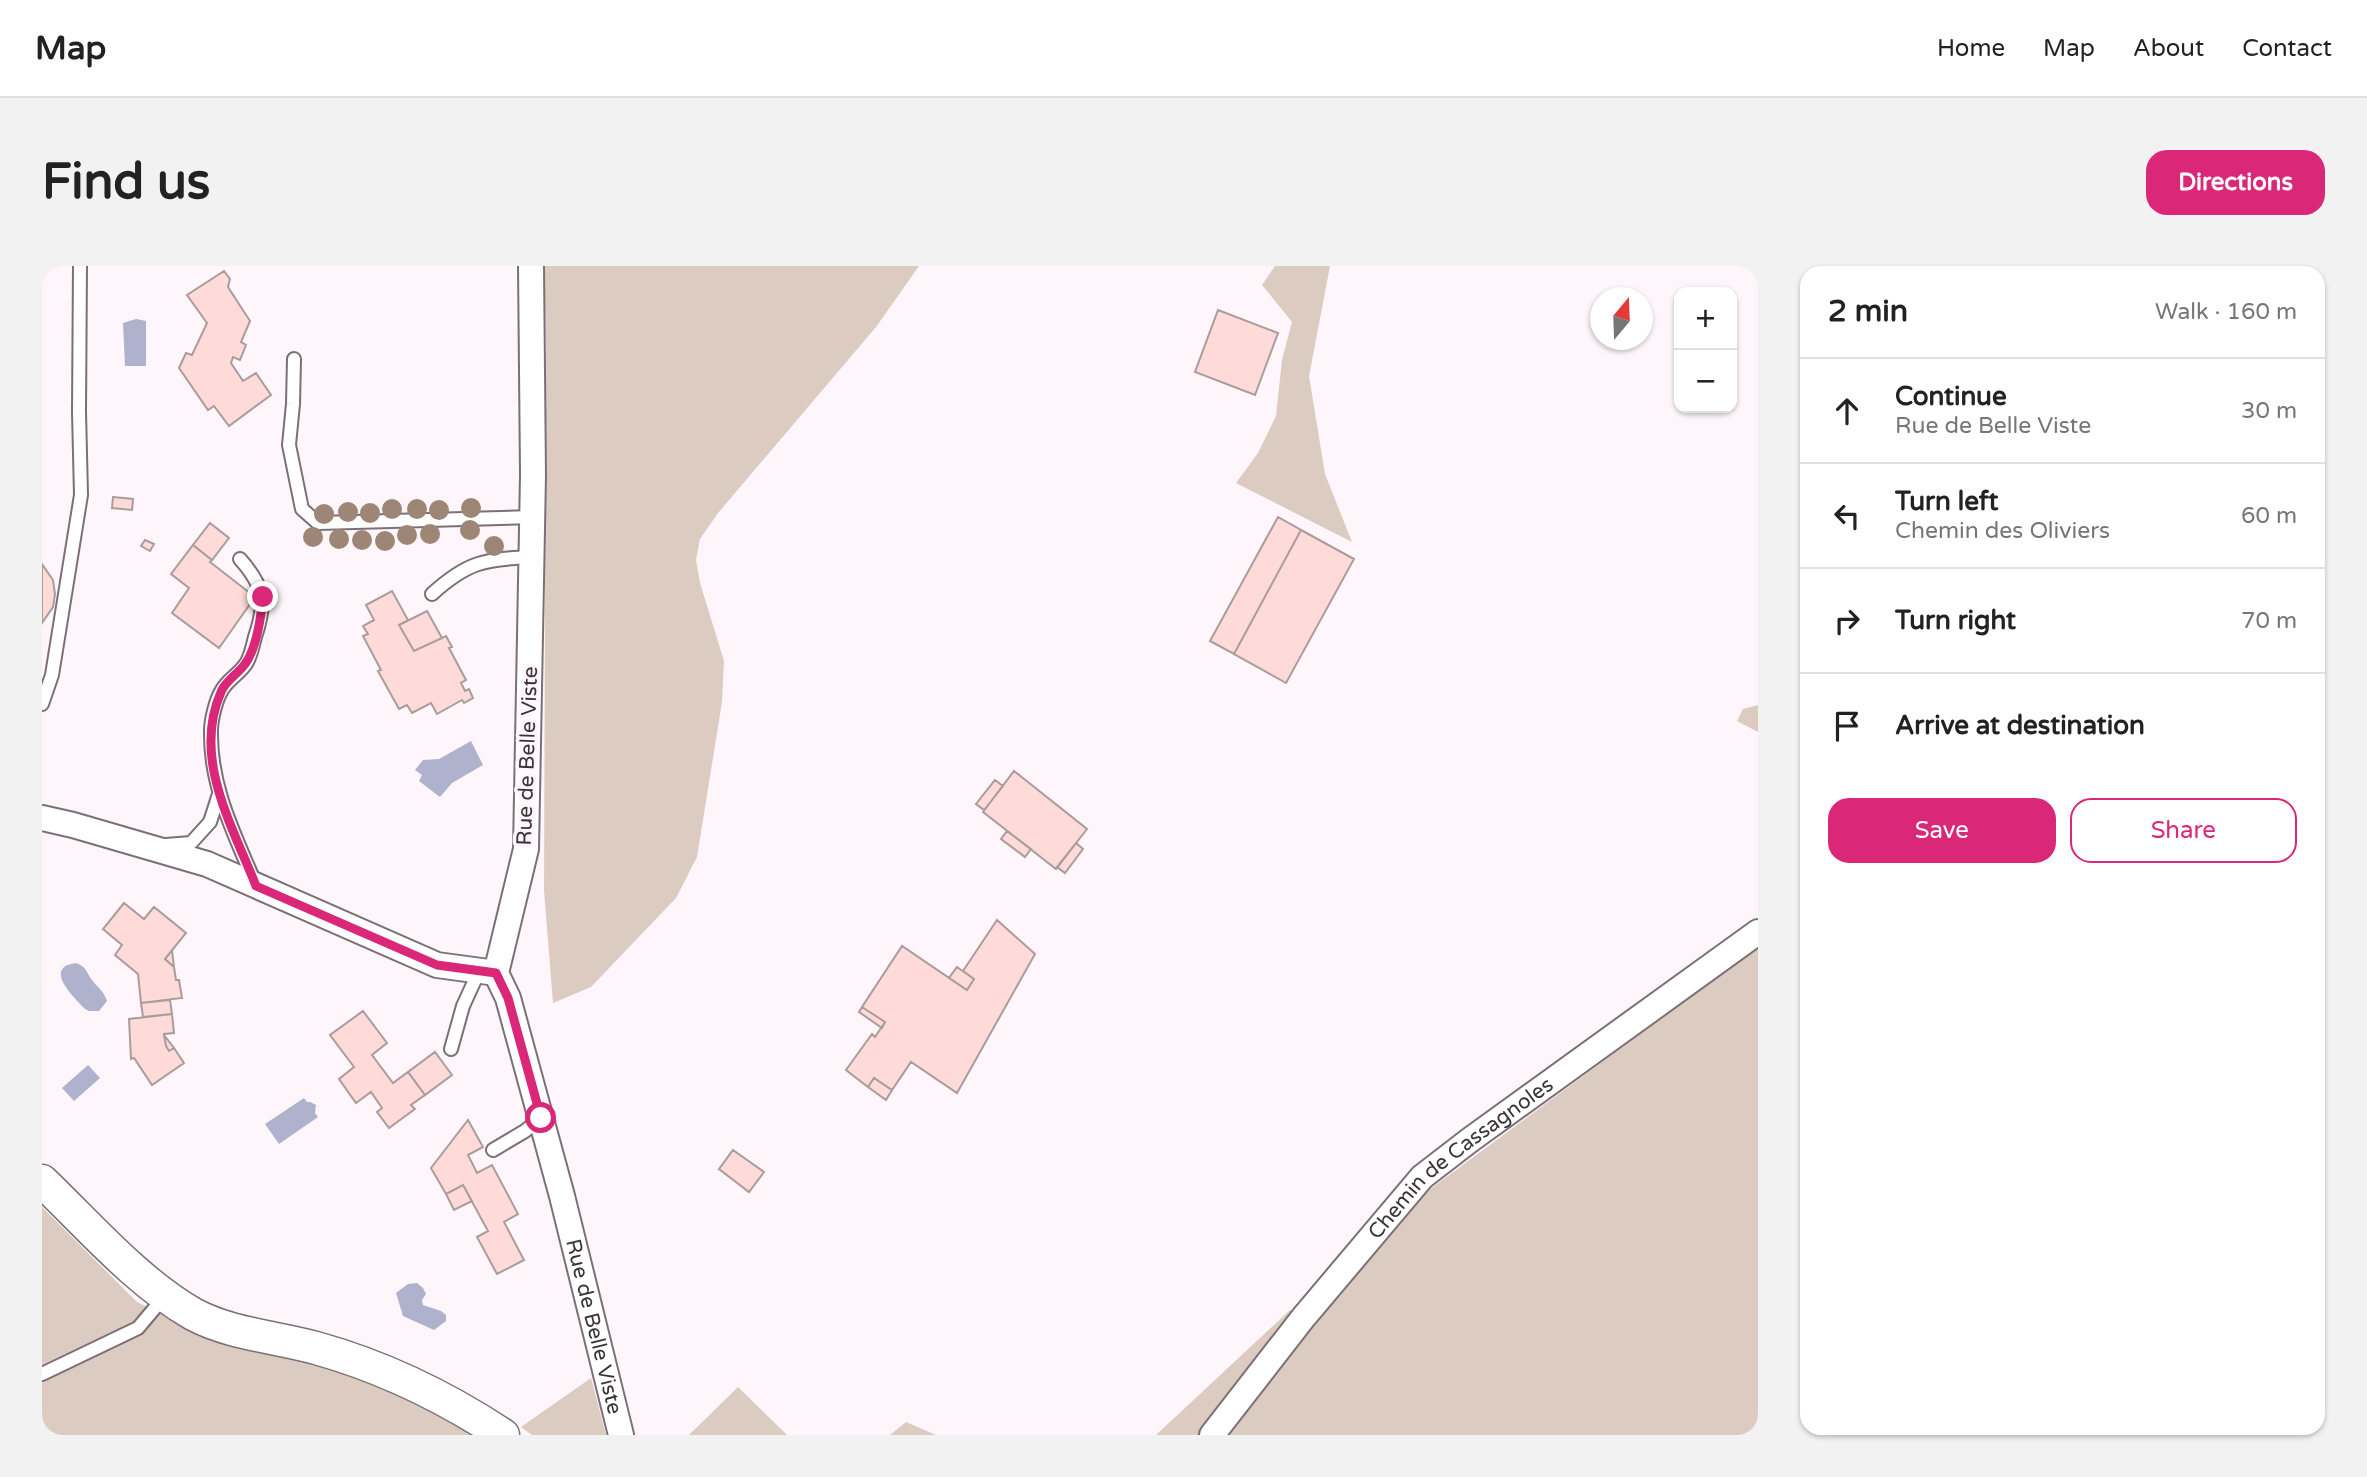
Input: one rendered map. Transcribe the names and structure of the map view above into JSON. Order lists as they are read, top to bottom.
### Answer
{
  "streets": {
    "street": ["Rue de Belle Viste", "Chemin de Cassagnoles"]
  },
  "north": "top",
  "page": {
    "header": "Map",
    "nav": [
      "Home",
      "Map",
      "About",
      "Contact"
    ],
    "buttons": [
      "Directions",
      ["Save", "Share"]
    ],
    "title": "Find us",
    "heading": ["2 min", "Walk · 160 m"],
    "map_buttons": ["+", "−"],
    "list": [
      ["Continue", "Rue de Belle Viste", "30 m"],
      ["Turn left", "Chemin des Oliviers", "60 m"],
      ["Turn right", "70 m"],
      "Arrive at destination"
    ]
  }
}
